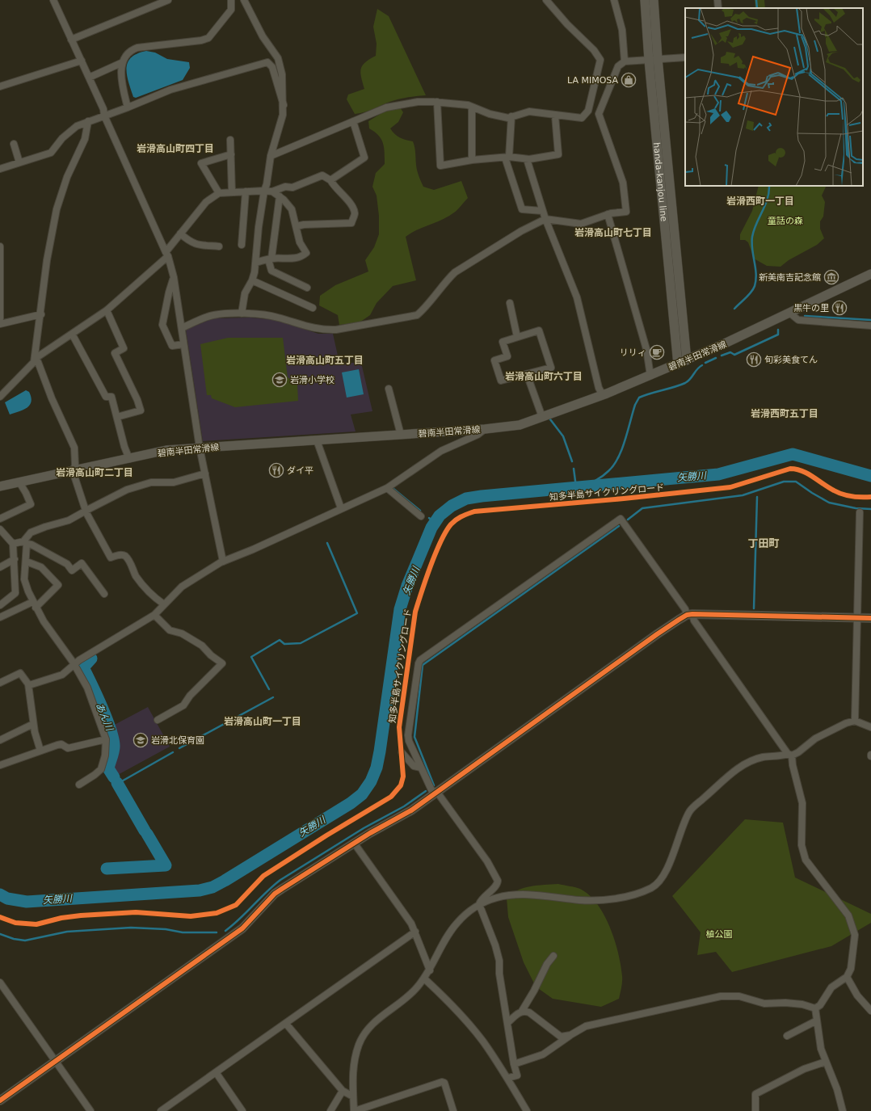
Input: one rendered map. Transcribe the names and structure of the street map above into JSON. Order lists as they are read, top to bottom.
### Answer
{
  "streets": {
    "main road": ["handa-kanjou line", "碧南半田常滑線"],
    "cycle path": ["知多半島サイクリングロード"]
  },
  "crossings": [
    ["handa-kanjou line", "碧南半田常滑線"]
  ],
  "districts": [
    "岩滑高山町四丁目",
    "岩滑西町一丁目",
    "岩滑高山町七丁目",
    "岩滑高山町五丁目",
    "岩滑高山町六丁目",
    "岩滑西町五丁目",
    "岩滑高山町二丁目",
    "丁田町",
    "岩滑高山町一丁目"
  ],
  "water": ["矢勝川", "あん川"],
  "parks": ["童話の森", "植公園"],
  "places": {
    "shop": ["LA MIMOSA"],
    "museum": ["新美南吉記念館"],
    "restaurant": ["黒牛の里", "旬彩美食てん", "ダイ平"],
    "cafe": ["リリィ"],
    "school or university": ["岩滑小学校", "岩滑北保育園"]
  }
}
